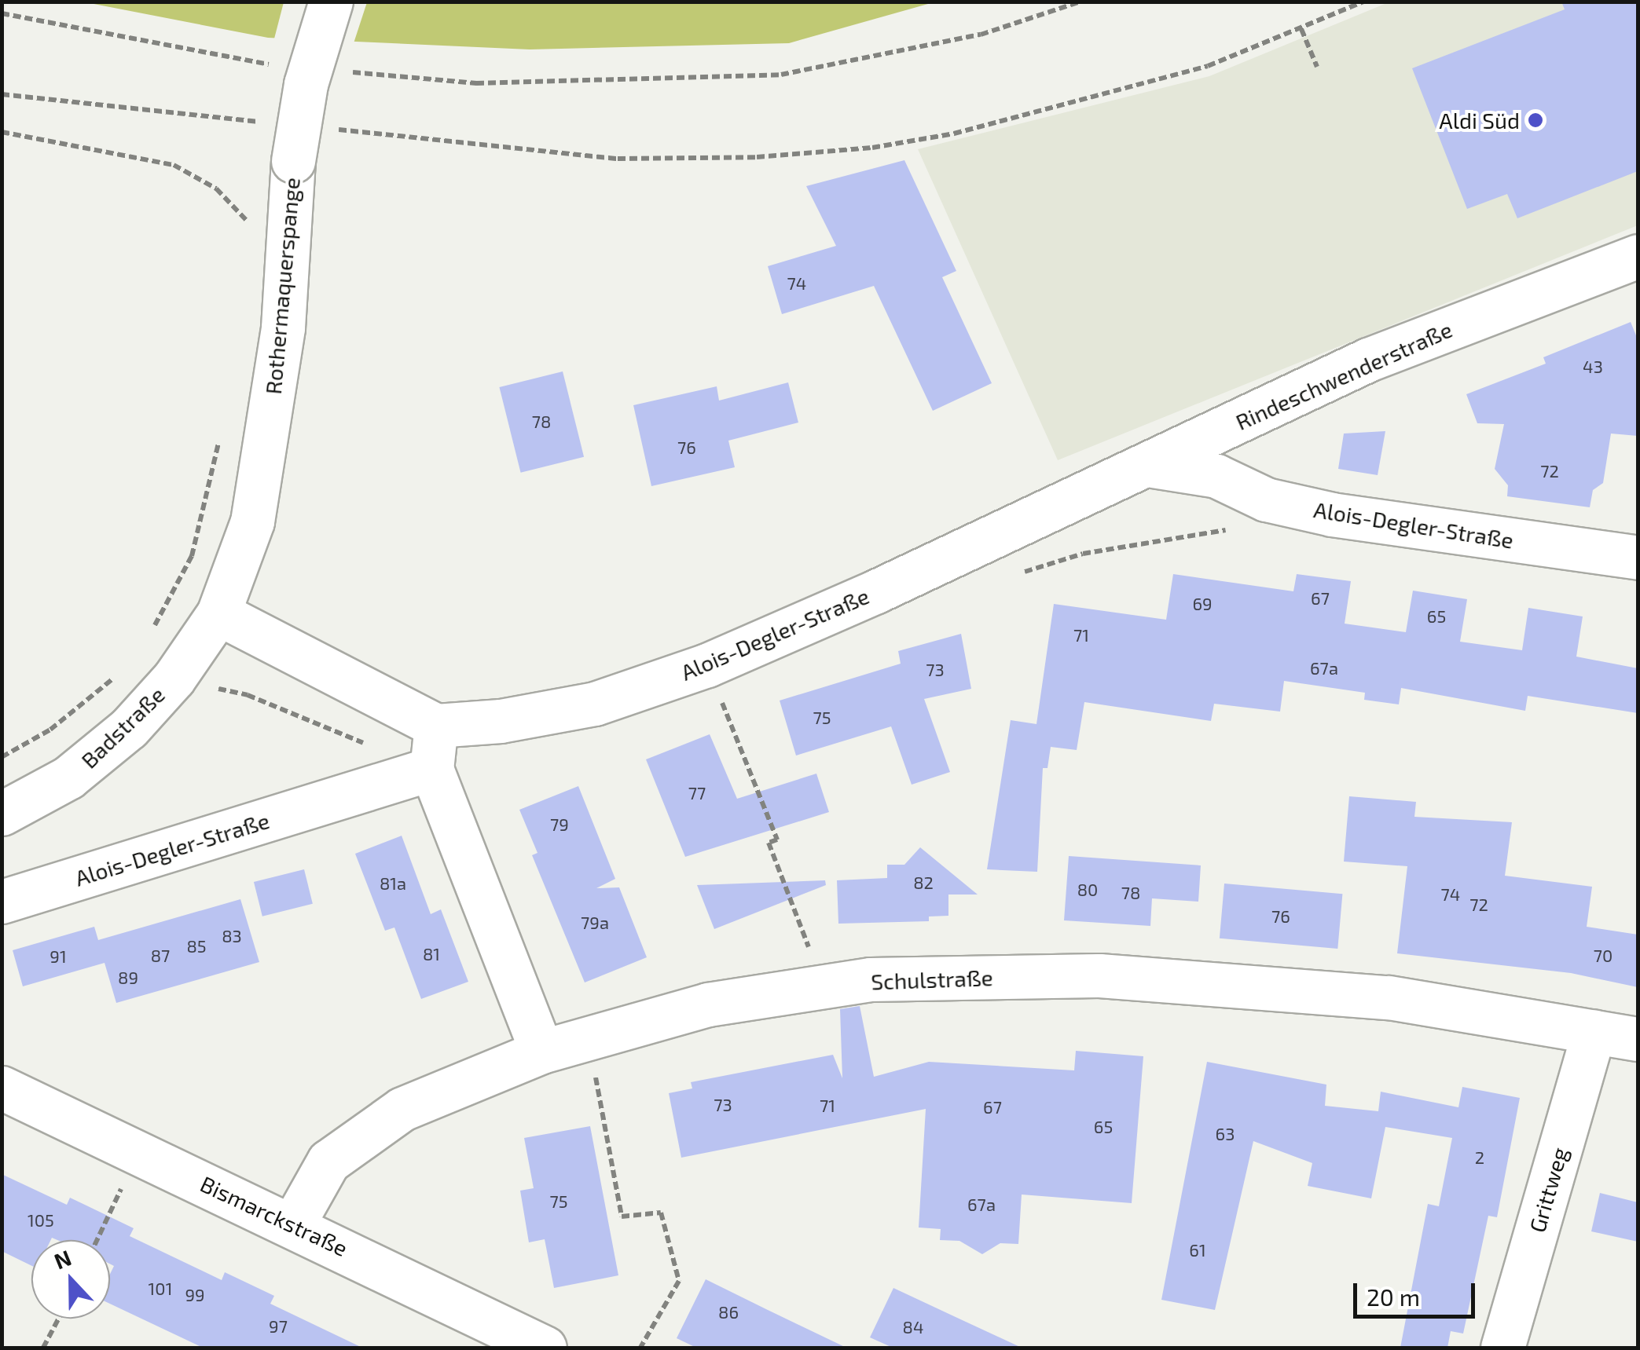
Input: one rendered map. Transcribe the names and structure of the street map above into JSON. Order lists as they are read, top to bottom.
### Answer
{
  "streets": {
    "street": [
      "Rothermaquerspange",
      "Rindeschwenderstraße",
      "Alois-Degler-Straße",
      "Badstraße",
      "Schulstraße",
      "Grittweg",
      "Bismarckstraße"
    ]
  },
  "crossings": [
    ["Rothermaquerspange", "Badstraße"],
    ["Rindeschwenderstraße", "Alois-Degler-Straße"],
    ["Schulstraße", "Grittweg"],
    ["Schulstraße", "Bismarckstraße"]
  ],
  "places": ["Aldi Süd"],
  "house_numbers": [
    "74",
    "43",
    "78",
    "76",
    "72",
    "67",
    "69",
    "65",
    "71",
    "67a",
    "73",
    "75",
    "77",
    "79",
    "82",
    "81a",
    "80",
    "78",
    "74",
    "72",
    "76",
    "79a",
    "83",
    "85",
    "81",
    "87",
    "70",
    "91",
    "89",
    "73",
    "71",
    "67",
    "65",
    "63",
    "2",
    "75",
    "67a",
    "105",
    "61",
    "101",
    "99",
    "86",
    "97",
    "84"
  ],
  "scale_bar": "20 m",
  "north": "top"
}
